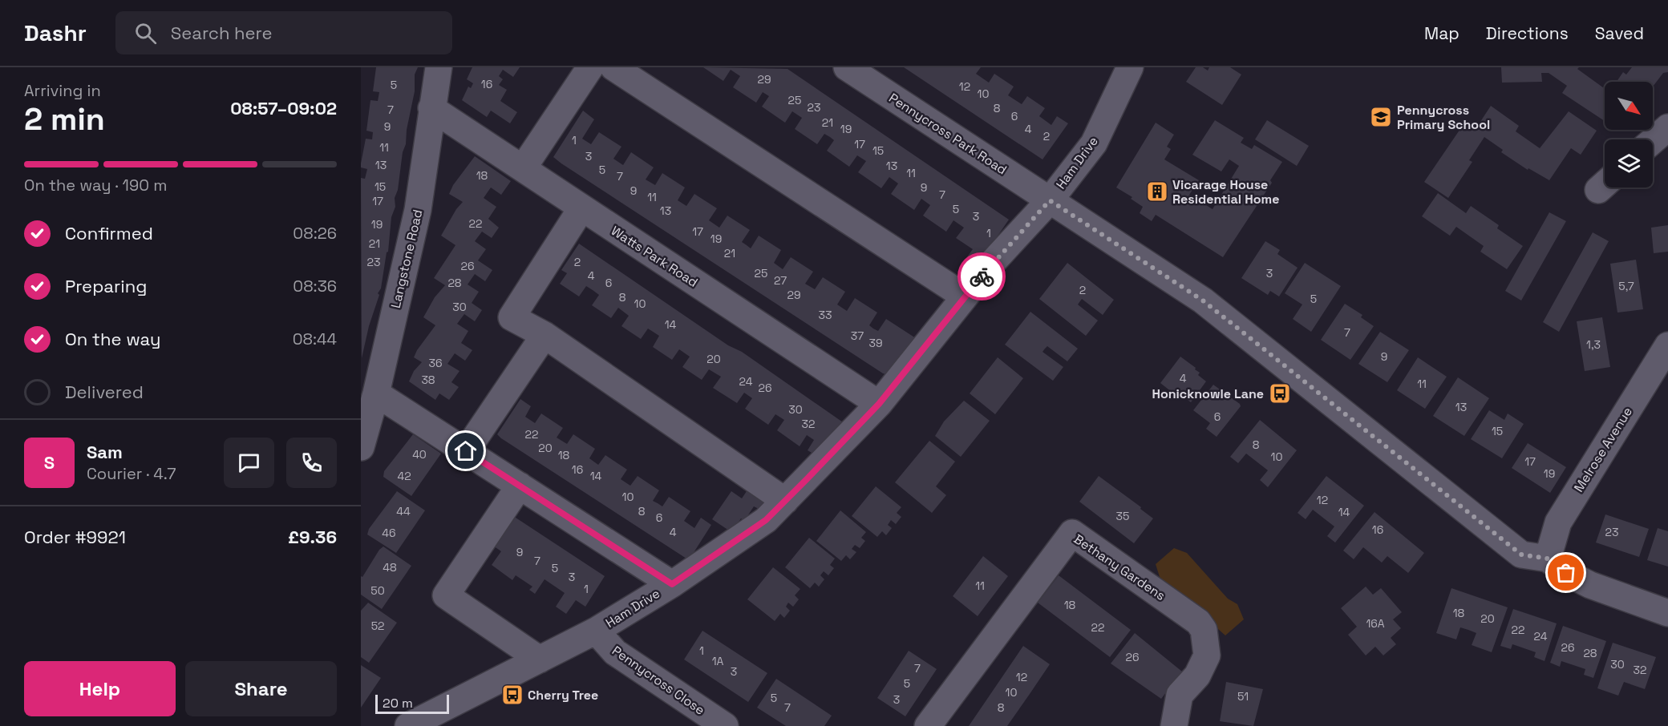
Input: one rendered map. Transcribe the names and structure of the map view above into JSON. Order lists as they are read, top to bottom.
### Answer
{
  "streets": {
    "street": [
      "Pennycross Park Road",
      "Ham Drive",
      "Watts Park Road",
      "Langstone Road",
      "Melrose Avenue",
      "Bethany Gardens",
      "Pennycross Close"
    ]
  },
  "crossings": [
    ["Pennycross Park Road", "Ham Drive"],
    ["Ham Drive", "Watts Park Road"],
    ["Ham Drive", "Pennycross Close"],
    ["Watts Park Road", "Langstone Road"]
  ],
  "places": {
    "school or university": ["Pennycross Primary School"],
    "building": ["Vicarage House Residential Home"],
    "bus stop": ["Honicknowle Lane", "Cherry Tree"]
  },
  "house_numbers": [
    "29",
    "16",
    "5",
    "12",
    "10",
    "25",
    "23",
    "8",
    "7",
    "6",
    "21",
    "9",
    "19",
    "4",
    "2",
    "1",
    "17",
    "11",
    "15",
    "3",
    "13",
    "13",
    "5",
    "11",
    "18",
    "7",
    "15",
    "9",
    "9",
    "7",
    "11",
    "17",
    "5",
    "13",
    "3",
    "22",
    "19",
    "17",
    "1",
    "19",
    "21",
    "21",
    "23",
    "2",
    "26",
    "25",
    "3",
    "4",
    "27",
    "28",
    "6",
    "5,7",
    "2",
    "29",
    "8",
    "5",
    "10",
    "30",
    "33",
    "14",
    "7",
    "37",
    "39",
    "1,3",
    "9",
    "20",
    "36",
    "4",
    "38",
    "24",
    "11",
    "26",
    "13",
    "30",
    "6",
    "32",
    "15",
    "22",
    "8",
    "20",
    "40",
    "18",
    "10",
    "17",
    "16",
    "19",
    "42",
    "14",
    "10",
    "12",
    "44",
    "8",
    "14",
    "35",
    "6",
    "16",
    "4",
    "23",
    "46",
    "9",
    "7",
    "48",
    "5",
    "3",
    "11",
    "1",
    "50",
    "18",
    "18",
    "20",
    "16A",
    "52",
    "22",
    "22",
    "24",
    "26",
    "1",
    "28",
    "26",
    "1A",
    "30",
    "7",
    "32",
    "3",
    "12",
    "5",
    "10",
    "51",
    "5",
    "3",
    "7",
    "8"
  ],
  "scale_bar": "20 m",
  "north": "bottom right",
  "page": {
    "header": "Dashr",
    "search": "Search here",
    "nav": ["Map", "Directions", "Saved"],
    "heading": ["2 min", "Arriving in", "08:57–09:02"],
    "panel": [
      "Sam",
      "Courier · 4.7",
      "Order #9921",
      "£9.36"
    ],
    "bar": "On the way · 190 m",
    "list": [
      ["Confirmed", "08:26"],
      ["Preparing", "08:36"],
      ["On the way", "08:44"],
      "Delivered"
    ],
    "round": "S",
    "buttons": ["Help", "Share"],
    "scale": "20 m"
  }
}
